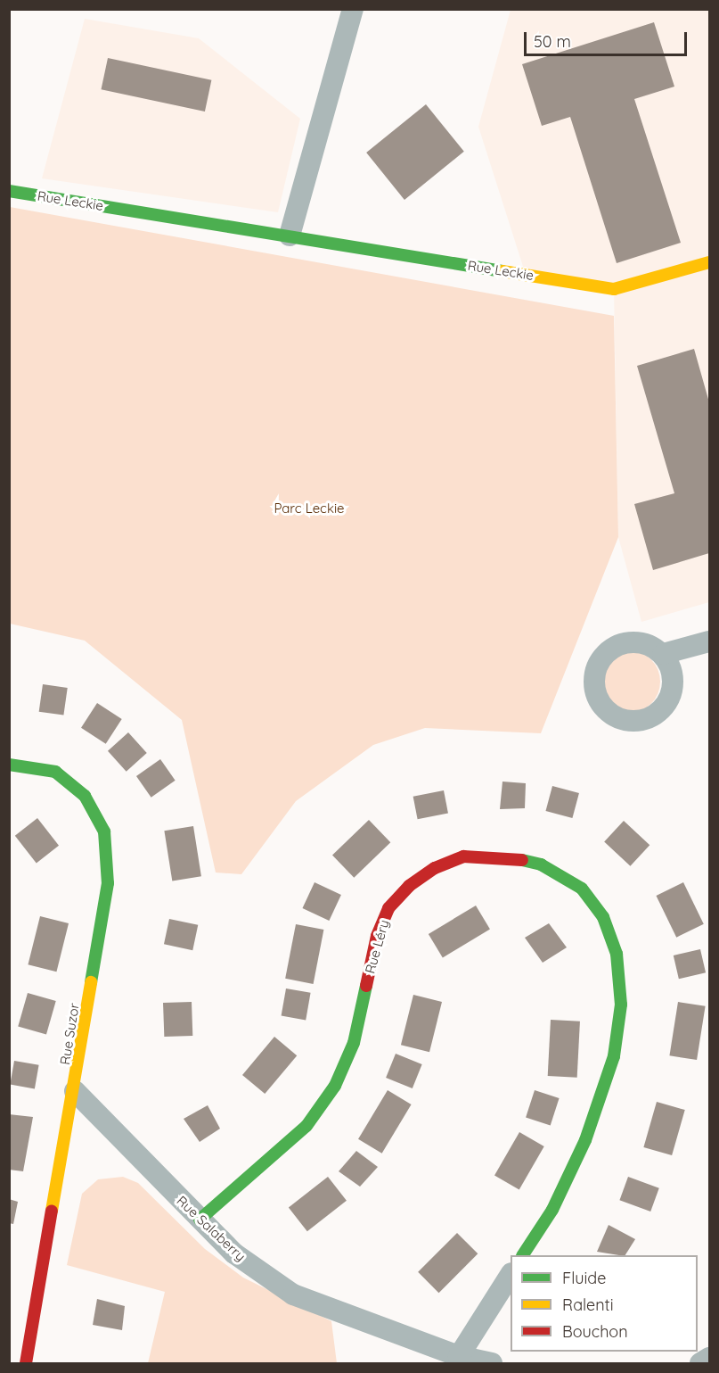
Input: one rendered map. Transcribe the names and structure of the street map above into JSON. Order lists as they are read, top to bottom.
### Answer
{
  "streets": {
    "street": [
      "Rue Leckie",
      "Rue Léry",
      "Rue Suzor",
      "Rue Salaberry"
    ]
  },
  "crossings": [
    ["Rue Léry", "Rue Salaberry"],
    ["Rue Suzor", "Rue Salaberry"]
  ],
  "parks": ["Parc Leckie"],
  "legend": ["Fluide", "Ralenti", "Bouchon"],
  "scale_bar": "50 m"
}
